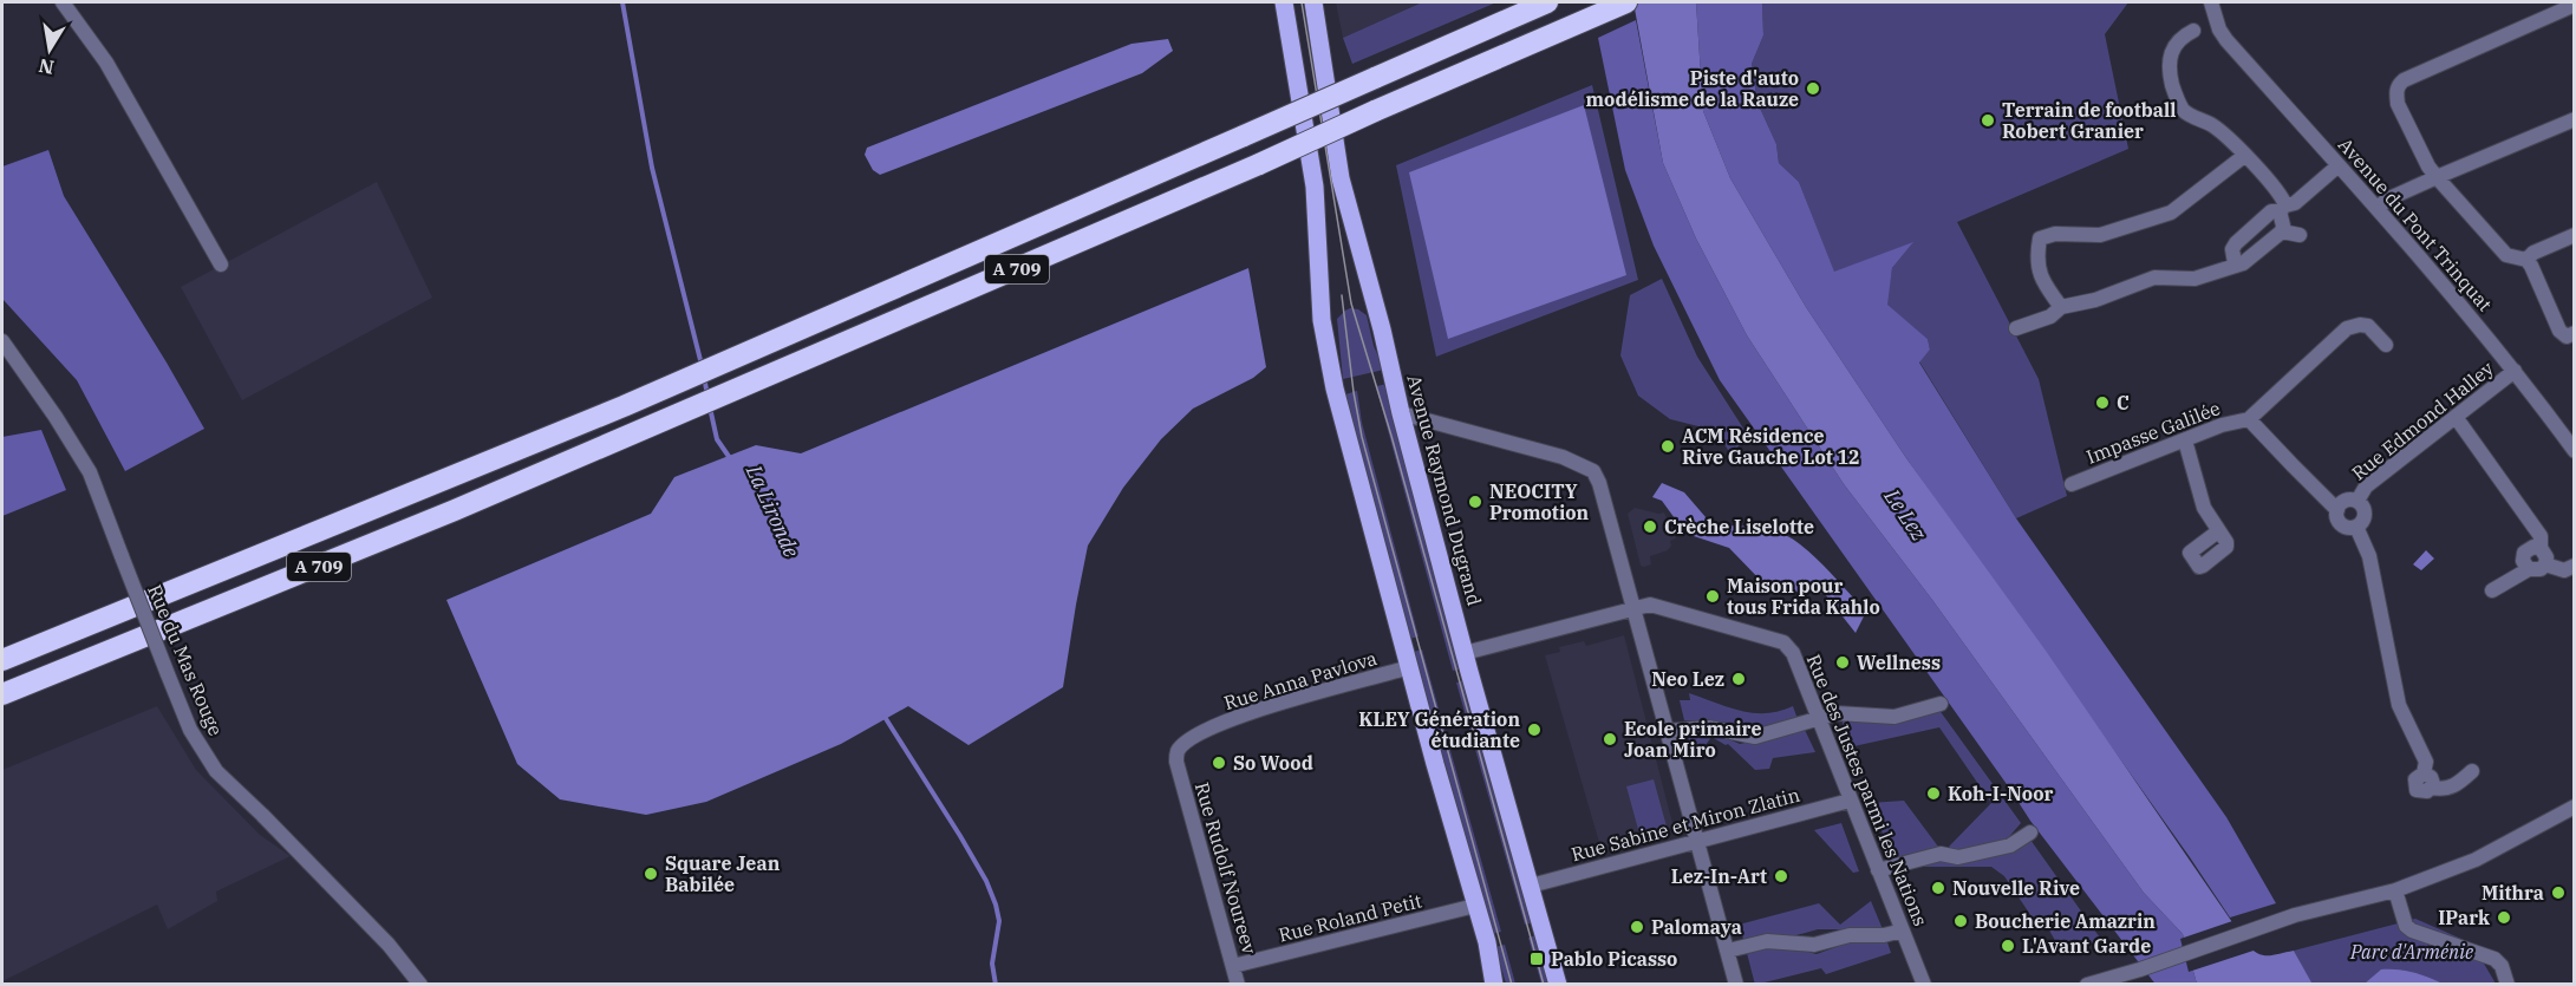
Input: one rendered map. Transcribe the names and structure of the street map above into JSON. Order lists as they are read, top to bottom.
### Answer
{
  "streets": {
    "highway": ["A 709"],
    "main road": ["Avenue Raymond Dugrand"],
    "street": [
      "Avenue du Pont Trinquat",
      "Rue Edmond Halley",
      "Impasse Galilée",
      "Rue du Mas Rouge",
      "Rue Anna Pavlova",
      "Rue des Justes parmi les Nations",
      "Rue Sabine et Miron Zlatin",
      "Rue Rudolf Noureev",
      "Rue Roland Petit"
    ]
  },
  "crossings": [
    ["Avenue du Pont Trinquat", "Rue Edmond Halley"],
    ["Avenue Raymond Dugrand", "Rue des Justes parmi les Nations"],
    ["Avenue Raymond Dugrand", "Rue Sabine et Miron Zlatin"],
    ["Rue Anna Pavlova", "Rue Rudolf Noureev"],
    ["Rue des Justes parmi les Nations", "Rue Sabine et Miron Zlatin"],
    ["Rue Rudolf Noureev", "Rue Roland Petit"]
  ],
  "water": ["La Lironde", "Le Lez"],
  "parks": ["Parc d'Arménie"],
  "places": {
    "other": [
      "Piste d'auto modélisme de la Rauze",
      "Terrain de football Robert Granier",
      "C",
      "ACM Résidence Rive Gauche Lot 12",
      "NEOCITY Promotion",
      "Crèche Liselotte",
      "Maison pour tous Frida Kahlo",
      "Wellness",
      "Neo Lez",
      "KLEY Génération étudiante",
      "Ecole primaire Joan Miro",
      "So Wood",
      "Koh-I-Noor",
      "Square Jean Babilée",
      "Lez-In-Art",
      "Nouvelle Rive",
      "Mithra",
      "IPark",
      "Boucherie Amazrin",
      "Palomaya",
      "L'Avant Garde"
    ],
    "transit": ["Pablo Picasso"]
  },
  "north": "bottom"
}
